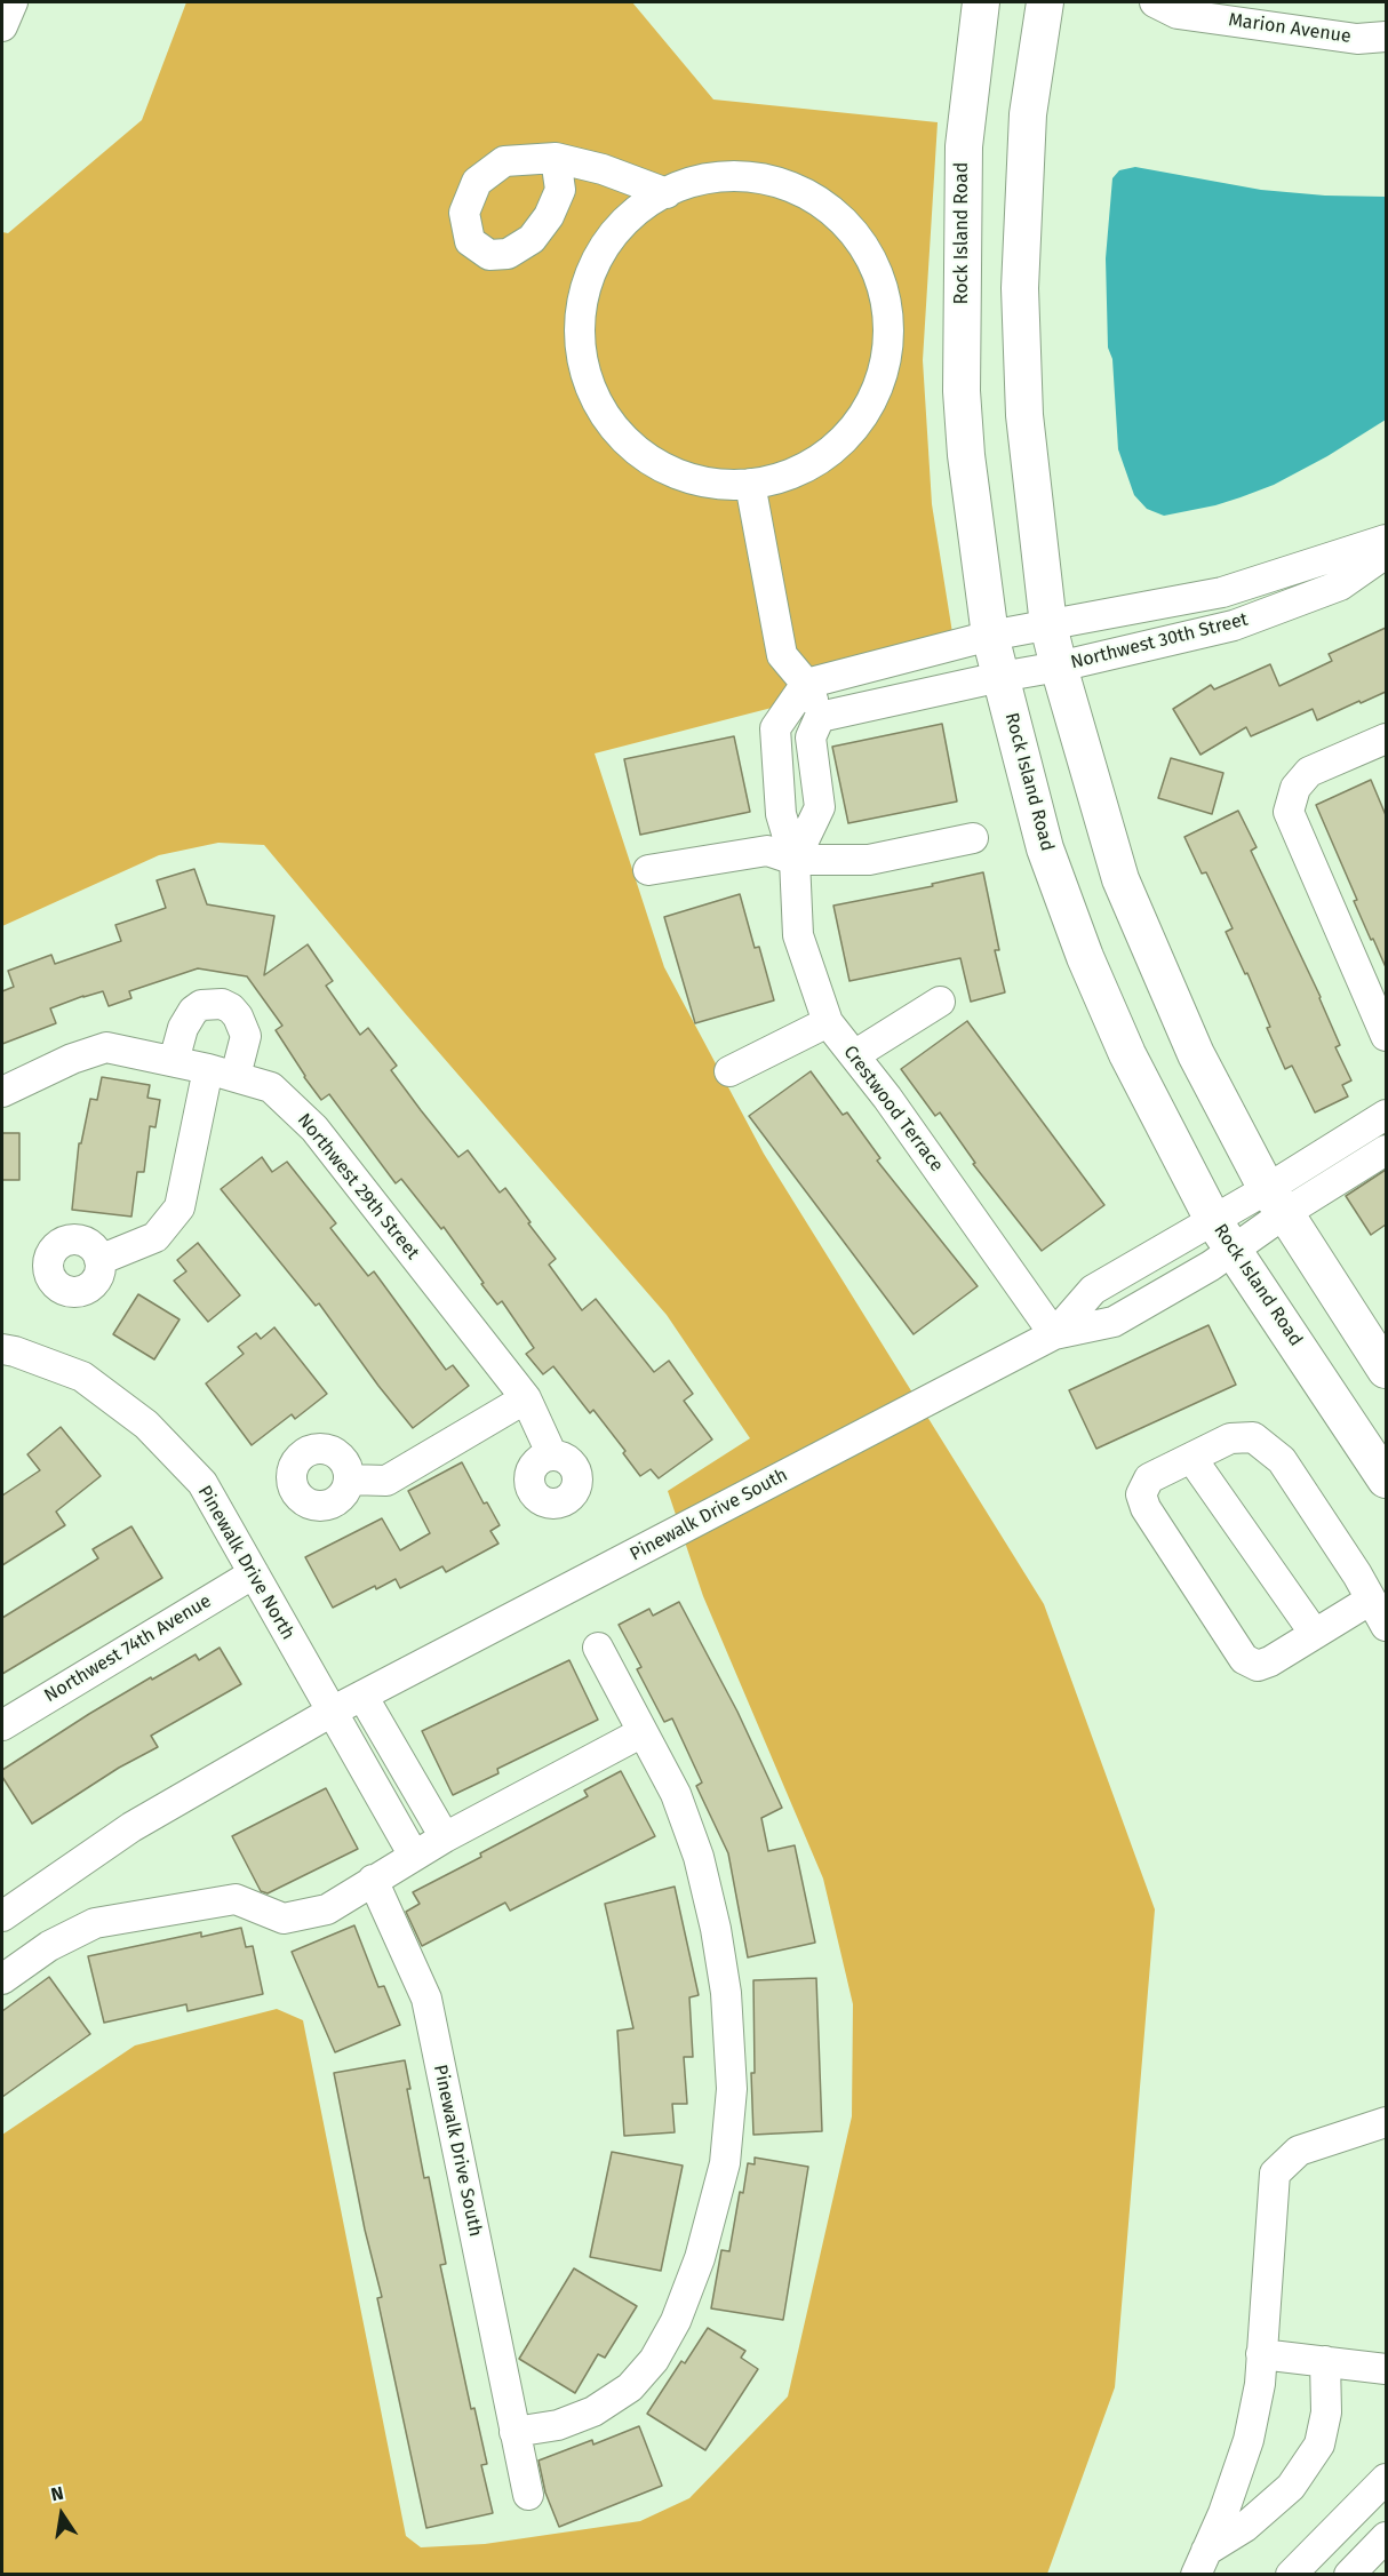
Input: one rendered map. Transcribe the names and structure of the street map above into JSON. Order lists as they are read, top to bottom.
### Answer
{
  "streets": {
    "main road": ["Rock Island Road"],
    "street": [
      "Marion Avenue",
      "Northwest 30th Street",
      "Crestwood Terrace",
      "Northwest 29th Street",
      "Pinewalk Drive South",
      "Pinewalk Drive North",
      "Northwest 74th Avenue"
    ]
  },
  "crossings": [
    ["Rock Island Road", "Northwest 30th Street"],
    ["Rock Island Road", "Pinewalk Drive South"],
    ["Crestwood Terrace", "Pinewalk Drive South"],
    ["Pinewalk Drive South", "Pinewalk Drive North"],
    ["Pinewalk Drive North", "Northwest 74th Avenue"]
  ],
  "north": "top"
}
